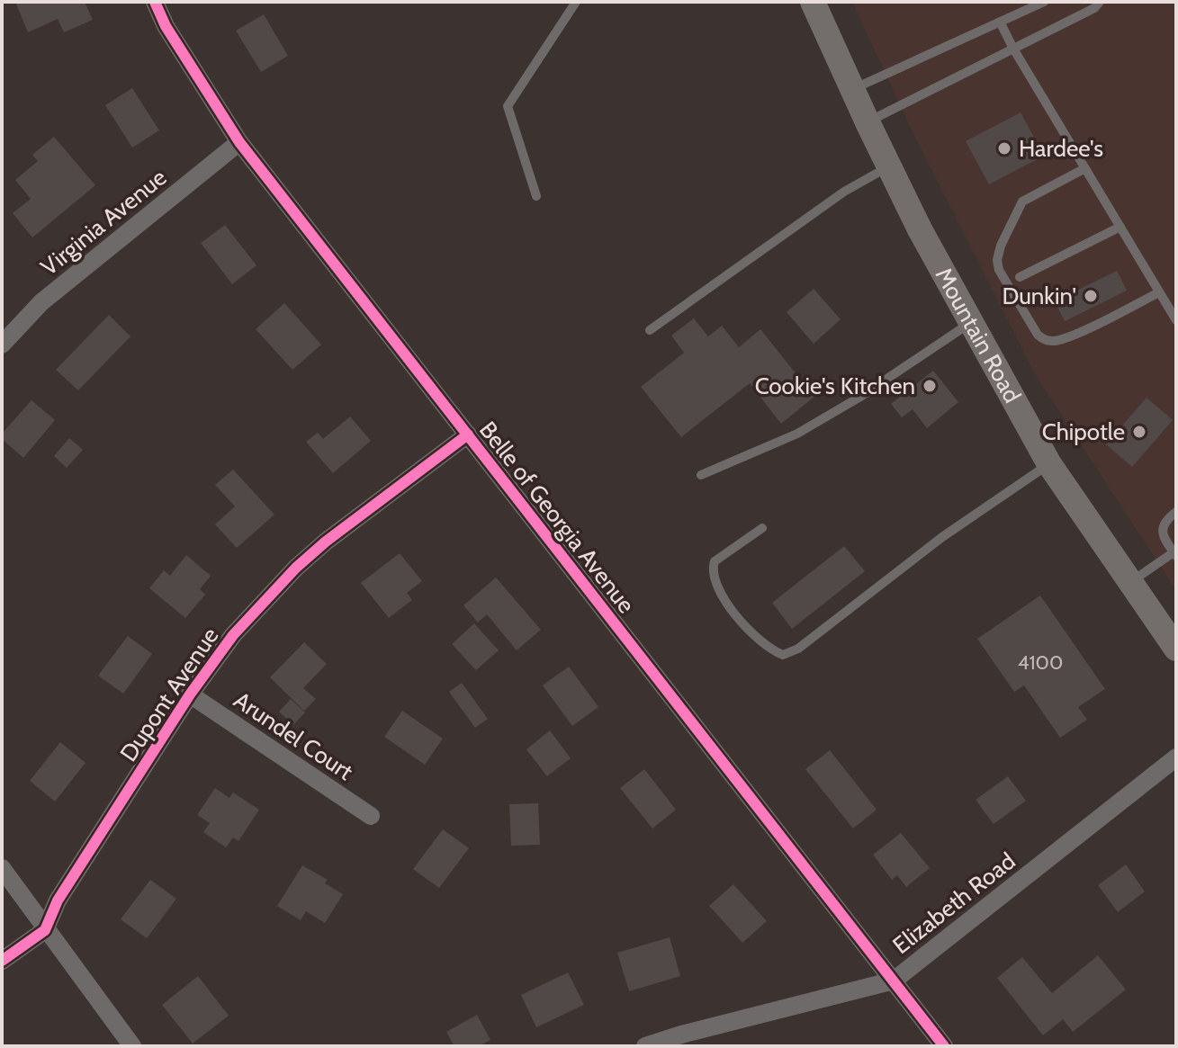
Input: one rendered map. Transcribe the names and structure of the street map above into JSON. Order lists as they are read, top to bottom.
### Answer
{
  "streets": {
    "main road": ["Mountain Road"],
    "street": [
      "Virginia Avenue",
      "Belle of Georgia Avenue",
      "Dupont Avenue",
      "Arundel Court",
      "Elizabeth Road"
    ]
  },
  "crossings": [
    ["Virginia Avenue", "Belle of Georgia Avenue"],
    ["Belle of Georgia Avenue", "Dupont Avenue"],
    ["Belle of Georgia Avenue", "Elizabeth Road"],
    ["Dupont Avenue", "Arundel Court"]
  ],
  "places": [
    "Hardee's",
    "Dunkin'",
    "Cookie's Kitchen",
    "Chipotle"
  ],
  "house_numbers": ["4100"]
}
